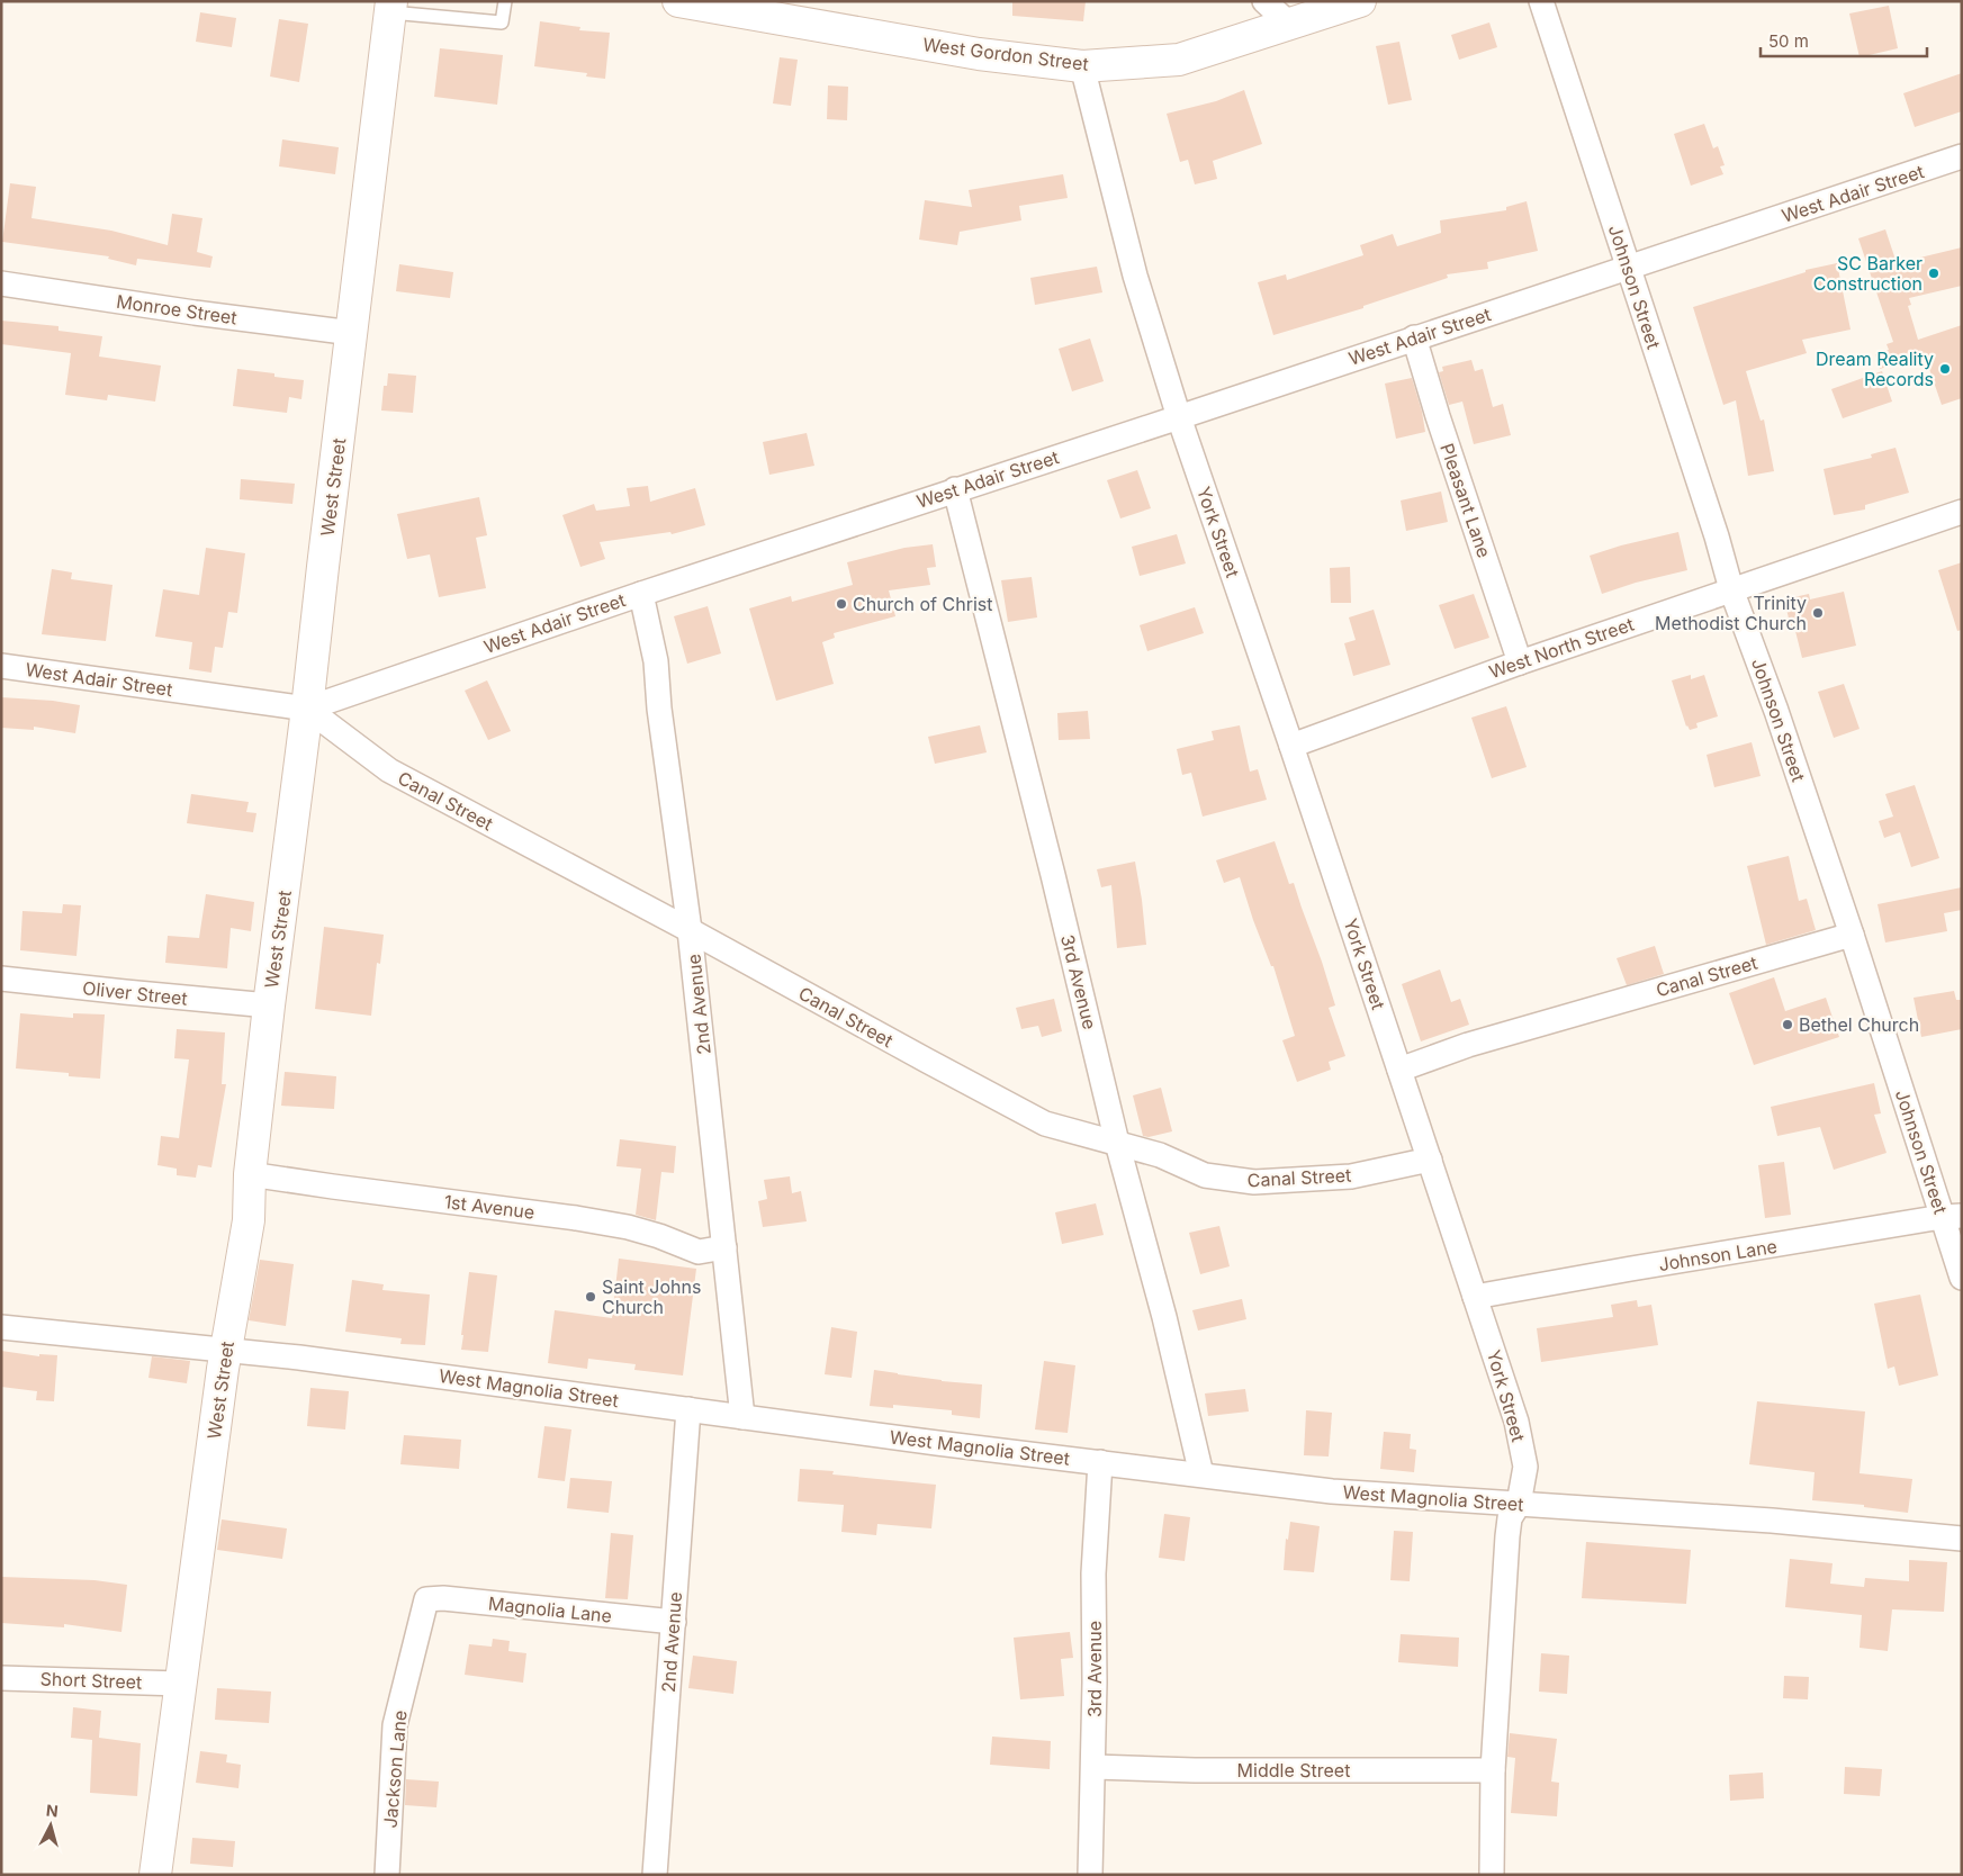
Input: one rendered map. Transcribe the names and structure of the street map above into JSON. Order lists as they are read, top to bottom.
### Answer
{
  "streets": {
    "street": [
      "West Gordon Street",
      "West Adair Street",
      "Johnson Street",
      "Monroe Street",
      "West Street",
      "Pleasant Lane",
      "York Street",
      "West North Street",
      "Canal Street",
      "3rd Avenue",
      "Oliver Street",
      "2nd Avenue",
      "1st Avenue",
      "Johnson Lane",
      "West Magnolia Street",
      "Magnolia Lane",
      "Short Street",
      "Jackson Lane",
      "Middle Street"
    ]
  },
  "crossings": [
    ["West Gordon Street", "York Street"],
    ["West Adair Street", "Johnson Street"],
    ["West Adair Street", "West Street"],
    ["West Adair Street", "Pleasant Lane"],
    ["West Adair Street", "York Street"],
    ["West Adair Street", "Canal Street"],
    ["West Adair Street", "3rd Avenue"],
    ["West Adair Street", "2nd Avenue"],
    ["Johnson Street", "West North Street"],
    ["Johnson Street", "Canal Street"],
    ["Johnson Street", "Johnson Lane"],
    ["Monroe Street", "West Street"],
    ["West Street", "Canal Street"],
    ["West Street", "Oliver Street"],
    ["West Street", "1st Avenue"],
    ["West Street", "West Magnolia Street"],
    ["West Street", "Short Street"],
    ["Pleasant Lane", "West North Street"],
    ["York Street", "West North Street"],
    ["York Street", "Canal Street"],
    ["York Street", "Johnson Lane"],
    ["York Street", "West Magnolia Street"],
    ["York Street", "Middle Street"],
    ["Canal Street", "3rd Avenue"],
    ["Canal Street", "2nd Avenue"],
    ["3rd Avenue", "West Magnolia Street"],
    ["3rd Avenue", "Middle Street"],
    ["2nd Avenue", "1st Avenue"],
    ["2nd Avenue", "West Magnolia Street"],
    ["2nd Avenue", "Magnolia Lane"],
    ["Magnolia Lane", "Jackson Lane"]
  ],
  "places": [
    "SC Barker Construction",
    "Dream Reality Records",
    "Church of Christ",
    "Trinity Methodist Church",
    "Bethel Church",
    "Saint Johns Church"
  ],
  "scale_bar": "50 m",
  "north": "top"
}
